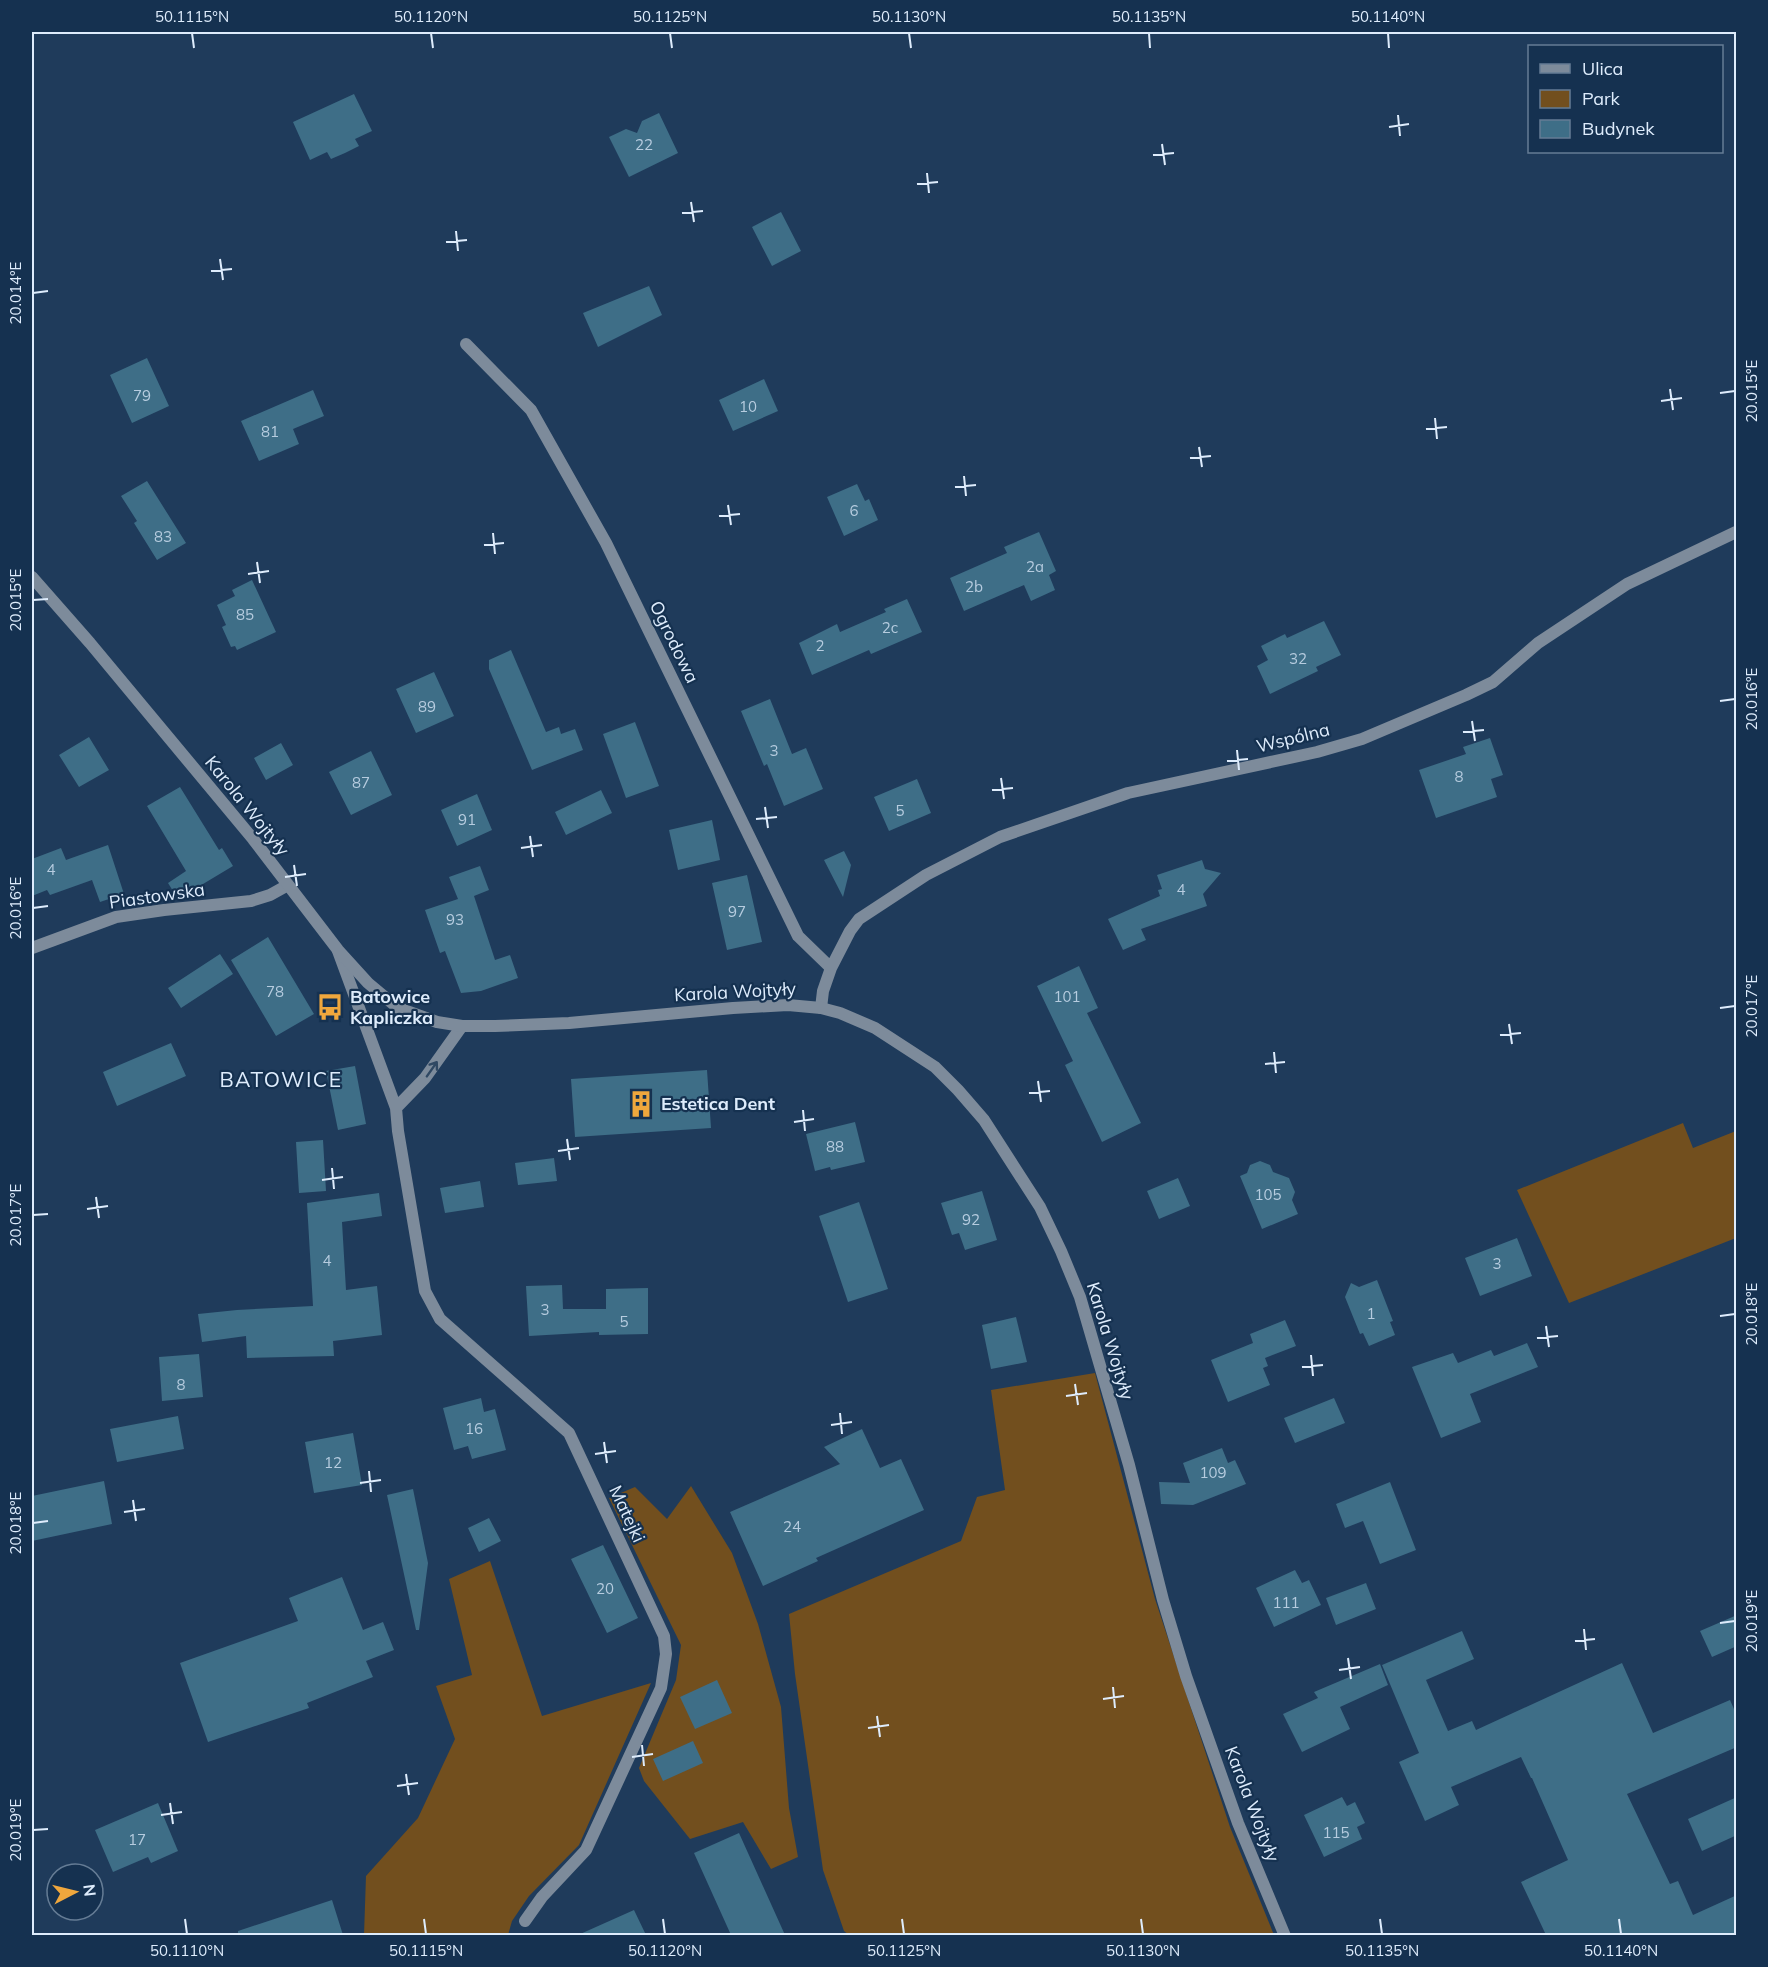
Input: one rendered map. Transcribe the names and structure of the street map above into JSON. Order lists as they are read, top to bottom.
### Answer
{
  "streets": {
    "street": [
      "Ogrodowa",
      "Wspólna",
      "Karola Wojtyły",
      "Piastowska",
      "Matejki"
    ]
  },
  "crossings": [
    ["Ogrodowa", "Wspólna"],
    ["Wspólna", "Karola Wojtyły"],
    ["Karola Wojtyły", "Piastowska"],
    ["Karola Wojtyły", "Matejki"]
  ],
  "districts": ["BATOWICE"],
  "places": {
    "bus stop": ["Batowice Kapliczka"],
    "building": ["Estetica Dent"]
  },
  "house_numbers": [
    "22",
    "79",
    "10",
    "81",
    "6",
    "83",
    "2a",
    "2b",
    "85",
    "2c",
    "2",
    "32",
    "89",
    "3",
    "8",
    "87",
    "5",
    "91",
    "4",
    "4",
    "97",
    "93",
    "78",
    "101",
    "88",
    "105",
    "92",
    "4",
    "3",
    "3",
    "1",
    "5",
    "8",
    "16",
    "12",
    "109",
    "24",
    "20",
    "111",
    "115",
    "17"
  ],
  "legend": ["Ulica", "Park", "Budynek"],
  "north": "right",
  "coordinates": [
    "50.1115°N",
    "50.1120°N",
    "50.1125°N",
    "50.1130°N",
    "50.1135°N",
    "50.1140°N",
    "20.014°E",
    "20.015°E",
    "20.016°E",
    "20.017°E",
    "20.018°E",
    "20.019°E",
    "50.1110°N"
  ]
}
